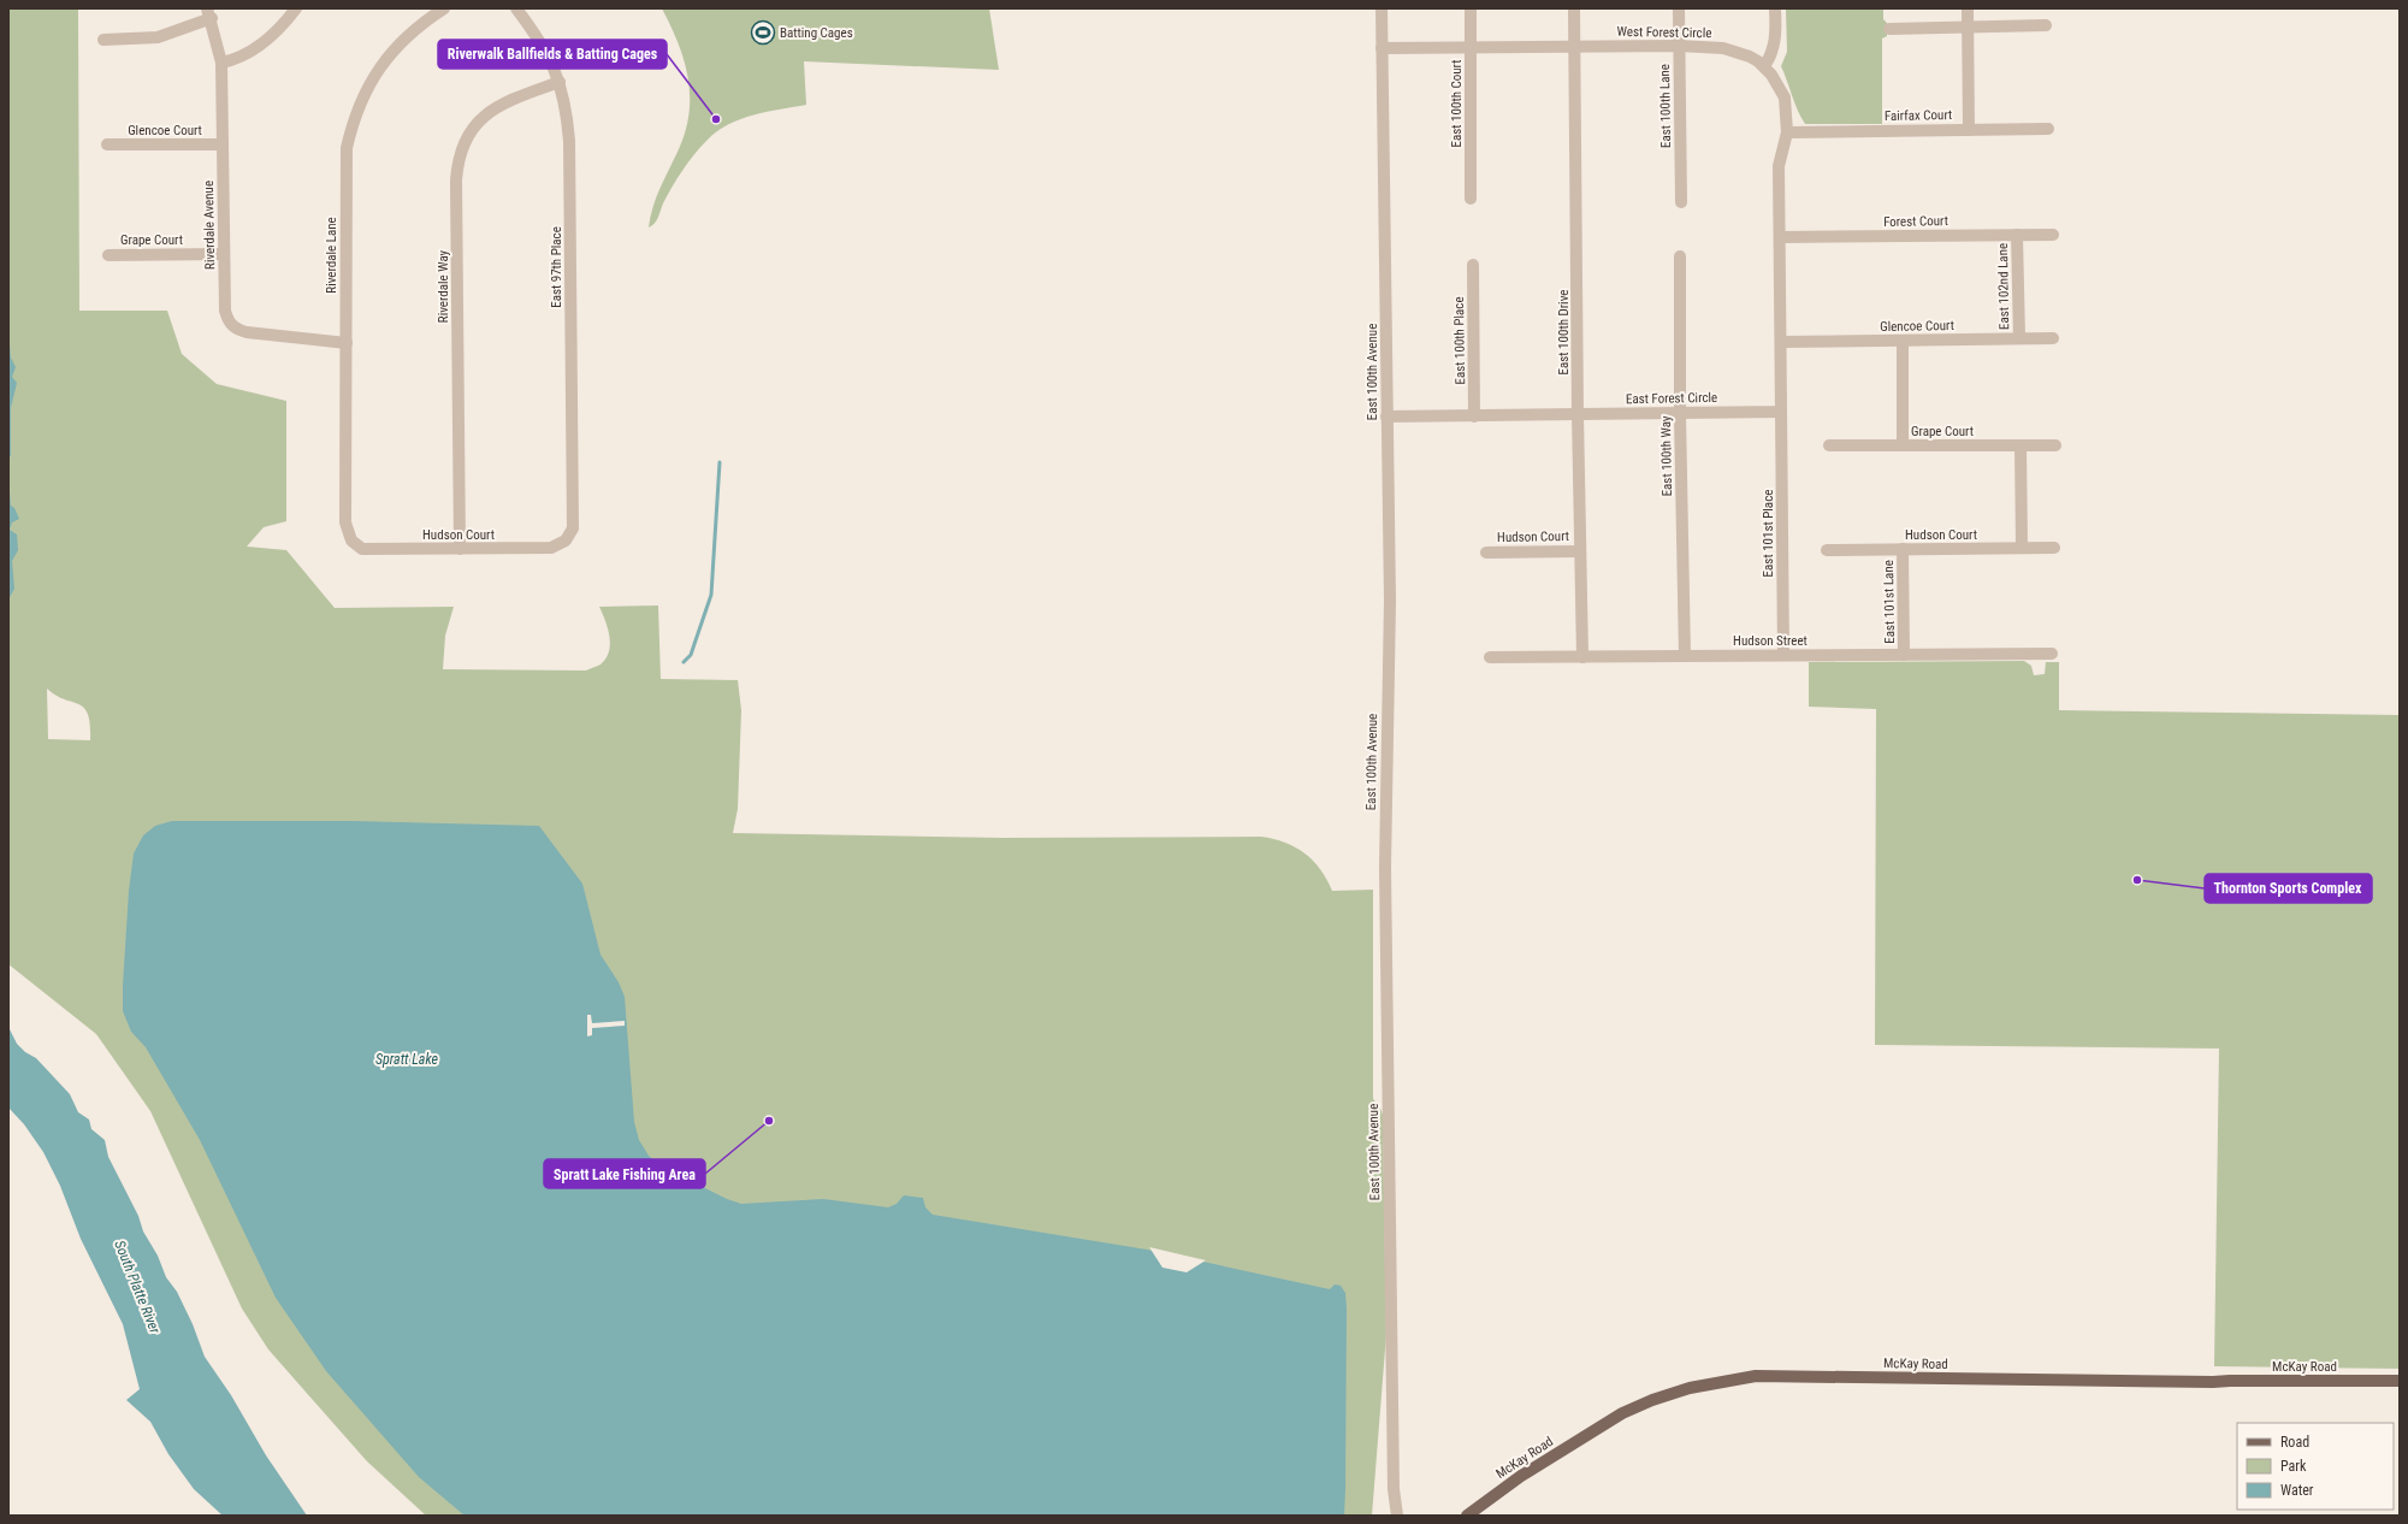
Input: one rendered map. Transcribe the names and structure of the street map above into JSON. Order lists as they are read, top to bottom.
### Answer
{
  "streets": {
    "main road": ["McKay Road"],
    "street": [
      "West Forest Circle",
      "East 100th Court",
      "East 100th Lane",
      "Fairfax Court",
      "Glencoe Court",
      "Forest Court",
      "Riverdale Avenue",
      "Grape Court",
      "Riverdale Lane",
      "East 97th Place",
      "Riverdale Way",
      "East 102nd Lane",
      "East 100th Drive",
      "East 100th Place",
      "East 100th Avenue",
      "East Forest Circle",
      "East 100th Way",
      "East 101st Place",
      "Hudson Court",
      "East 101st Lane",
      "Hudson Street"
    ]
  },
  "crossings": [
    ["West Forest Circle", "East 100th Court"],
    ["West Forest Circle", "East 100th Lane"],
    ["West Forest Circle", "Fairfax Court"],
    ["West Forest Circle", "Forest Court"],
    ["West Forest Circle", "East 100th Drive"],
    ["West Forest Circle", "East 100th Avenue"],
    ["Glencoe Court", "Riverdale Avenue"],
    ["Glencoe Court", "East 102nd Lane"],
    ["Forest Court", "East 102nd Lane"],
    ["Riverdale Avenue", "Grape Court"],
    ["Riverdale Avenue", "Riverdale Lane"],
    ["Riverdale Lane", "Hudson Court"],
    ["East 97th Place", "Riverdale Way"],
    ["East 97th Place", "Hudson Court"],
    ["Riverdale Way", "Hudson Court"],
    ["East 100th Drive", "East Forest Circle"],
    ["East 100th Drive", "Hudson Court"],
    ["East 100th Drive", "Hudson Street"],
    ["East 100th Place", "East Forest Circle"],
    ["East 100th Avenue", "East Forest Circle"],
    ["East Forest Circle", "East 100th Way"],
    ["East Forest Circle", "East 101st Place"],
    ["East 100th Way", "Hudson Street"],
    ["East 101st Place", "Hudson Street"],
    ["Hudson Court", "East 101st Lane"],
    ["East 101st Lane", "Hudson Street"]
  ],
  "water": ["Spratt Lake", "South Platte River"],
  "places": {
    "sports": ["Batting Cages"],
    "other": ["Riverwalk Ballfields & Batting Cages", "Thornton Sports Complex", "Spratt Lake Fishing Area"]
  },
  "legend": ["Road", "Park", "Water"]
}
